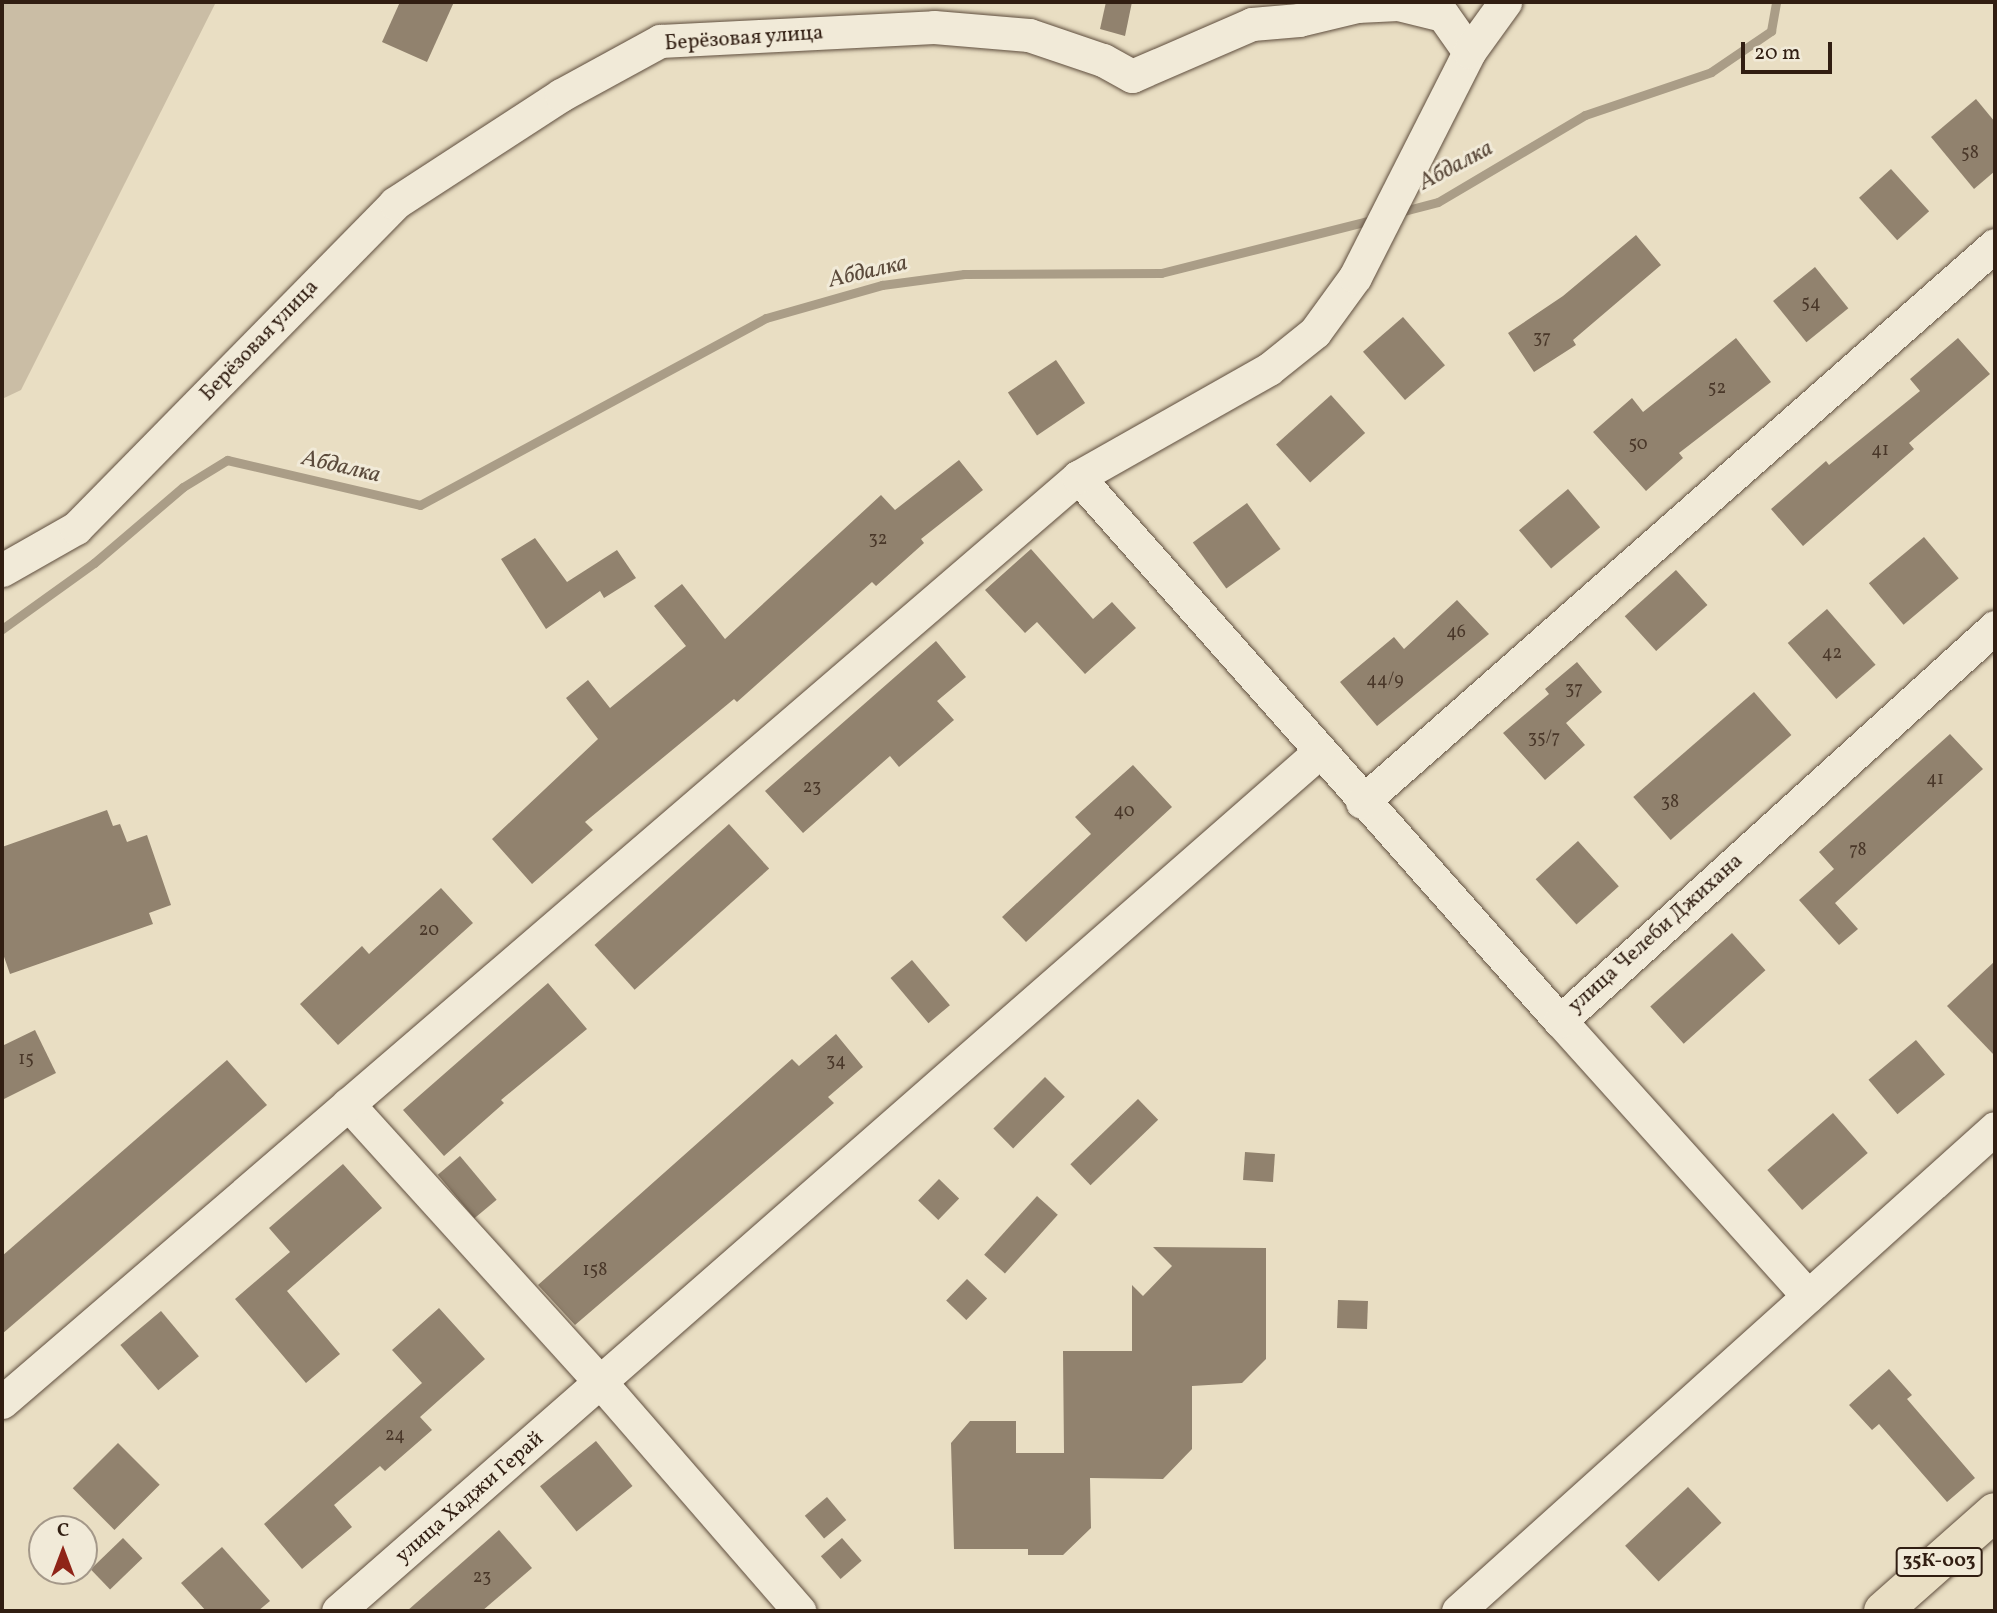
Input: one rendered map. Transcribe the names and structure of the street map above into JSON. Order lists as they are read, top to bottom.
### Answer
{
  "streets": {
    "main road": ["35К-003"],
    "street": ["Берёзовая улица", "улица Челеби Джихана", "улица Хаджи Герай"]
  },
  "water": ["Абдалка"],
  "house_numbers": [
    "58",
    "54",
    "37",
    "52",
    "50",
    "41",
    "32",
    "46",
    "42",
    "44/9",
    "37",
    "35/7",
    "41",
    "23",
    "38",
    "40",
    "78",
    "20",
    "15",
    "34",
    "158",
    "24",
    "23"
  ],
  "scale_bar": "20 m",
  "north": "top"
}
